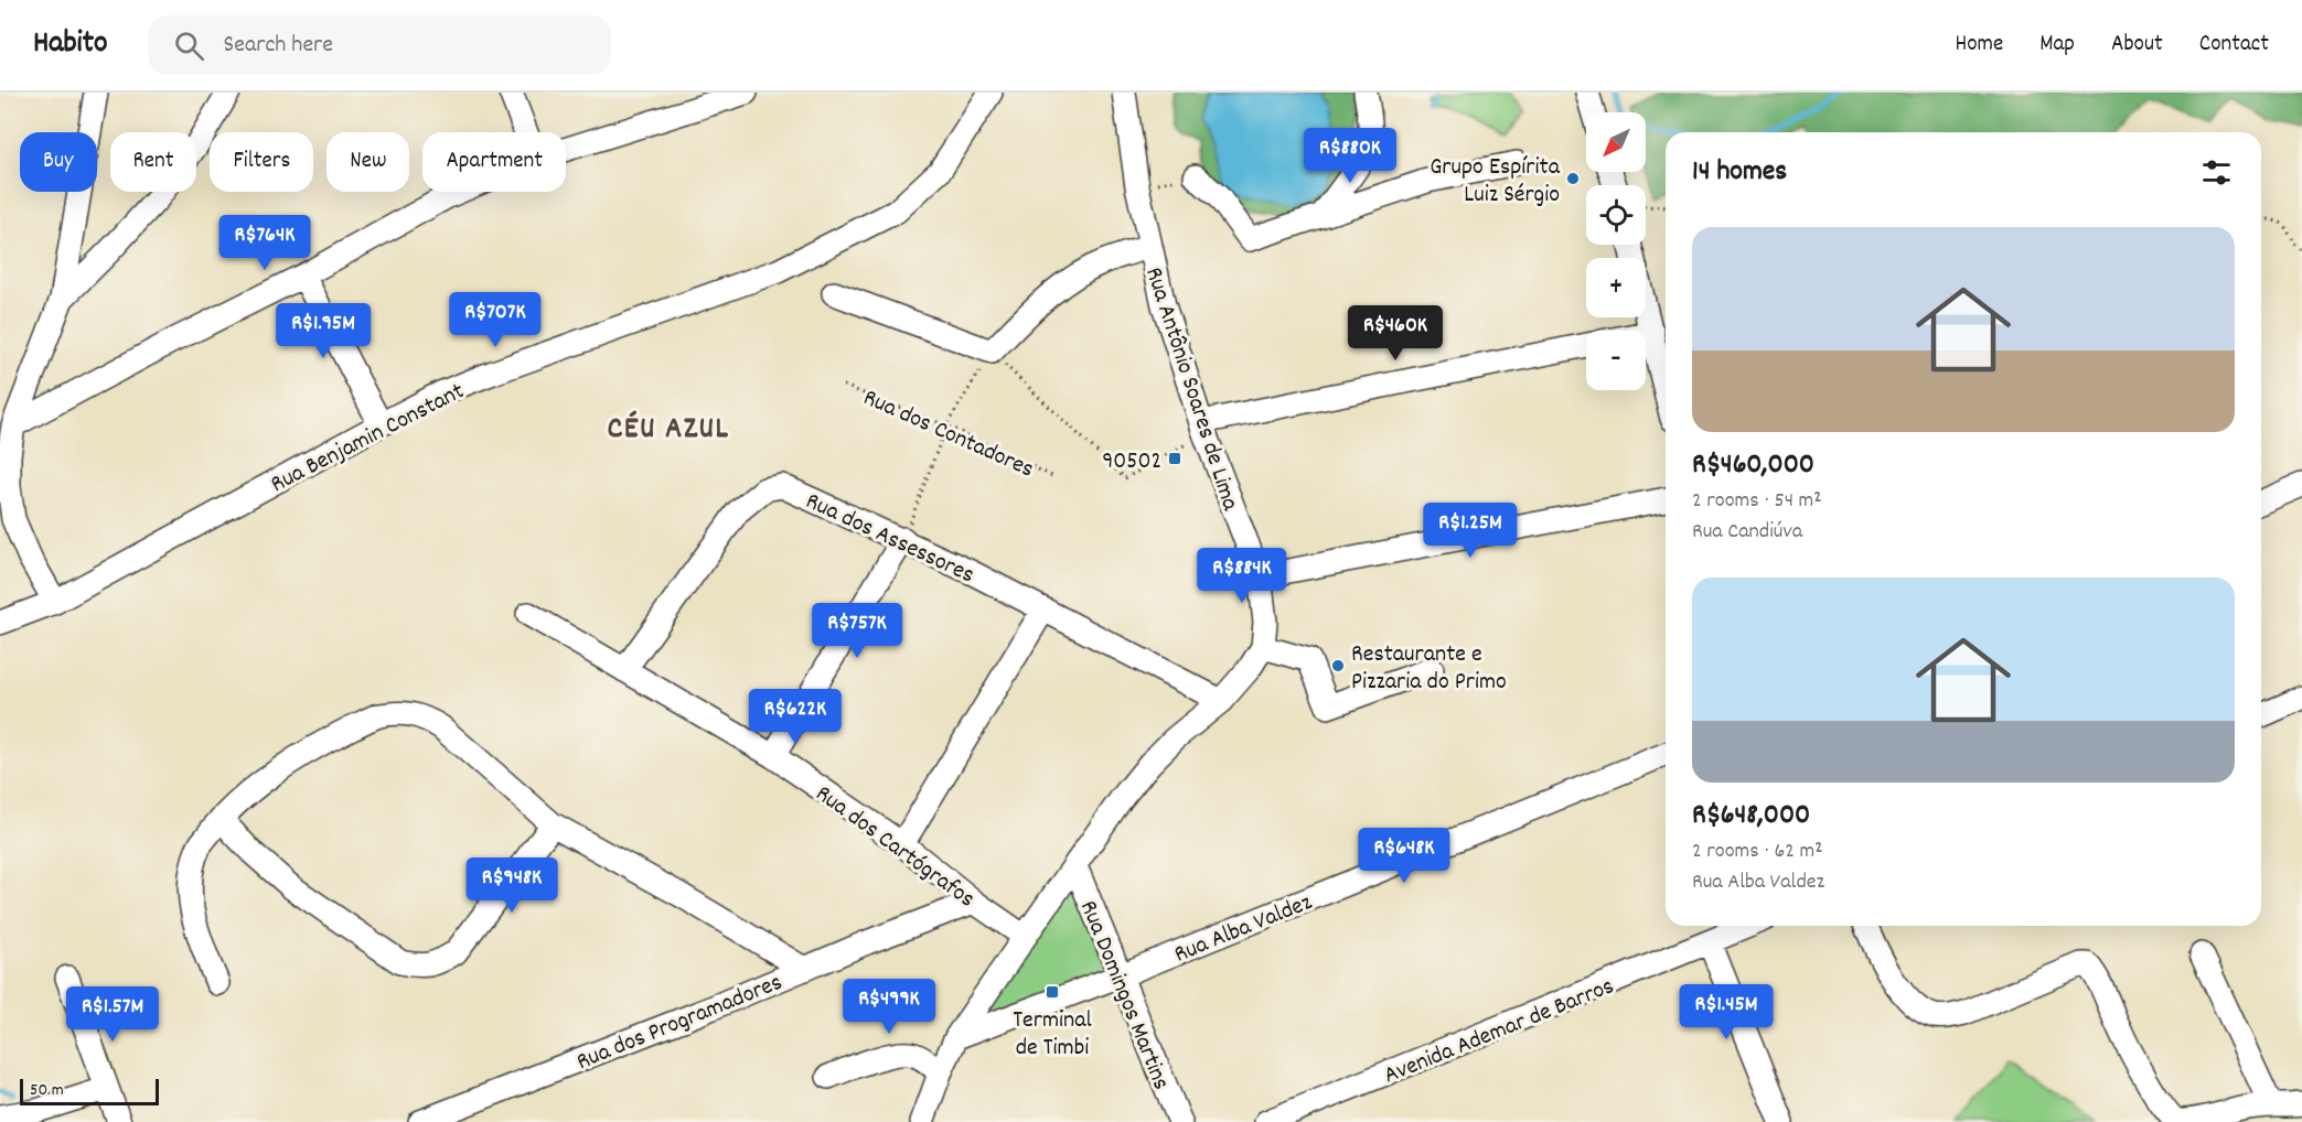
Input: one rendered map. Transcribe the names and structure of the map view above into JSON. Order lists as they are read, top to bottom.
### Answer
{
  "streets": {
    "street": [
      "Rua Antônio Soares de Lima",
      "Rua Benjamin Constant",
      "Rua dos Assessores",
      "Rua dos Cartógrafos",
      "Rua Alba Valdez",
      "Rua Domingos Martins",
      "Rua dos Programadores",
      "Avenida Ademar de Barros"
    ],
    "path": ["Rua dos Contadores"]
  },
  "crossings": [
    ["Rua dos Assessores", "Rua dos Cartógrafos"],
    ["Rua dos Cartógrafos", "Rua dos Programadores"],
    ["Rua Alba Valdez", "Rua Domingos Martins"]
  ],
  "districts": ["CÉU AZUL"],
  "places": {
    "other": ["Grupo Espírita Luiz Sérgio", "Restaurante e Pizzaria do Primo"],
    "transit": ["90502", "Terminal de Timbi"]
  },
  "scale_bar": "50 m",
  "north": "bottom left",
  "page": {
    "header": "Habito",
    "search": "Search here",
    "nav": [
      "Home",
      "Map",
      "About",
      "Contact"
    ],
    "map_buttons": ["+", "−"],
    "price": [
      "R$880K",
      "R$764K",
      "R$707K",
      "R$1.95M",
      "R$460K",
      "R$1.25M",
      "R$884K",
      "R$757K",
      "R$622K",
      "R$648K",
      "R$948K",
      "R$499K",
      "R$1.45M",
      "R$1.57M"
    ],
    "chip": [
      "Buy",
      "Rent",
      "Filters",
      "New",
      "Apartment"
    ],
    "heading": "14 homes",
    "list": [
      {
        "name": "R$460,000",
        "note": "2 rooms · 54 m² · Rua Candiúva"
      },
      {
        "name": "R$648,000",
        "note": "2 rooms · 62 m² · Rua Alba Valdez"
      }
    ],
    "scale": "50 m"
  }
}
